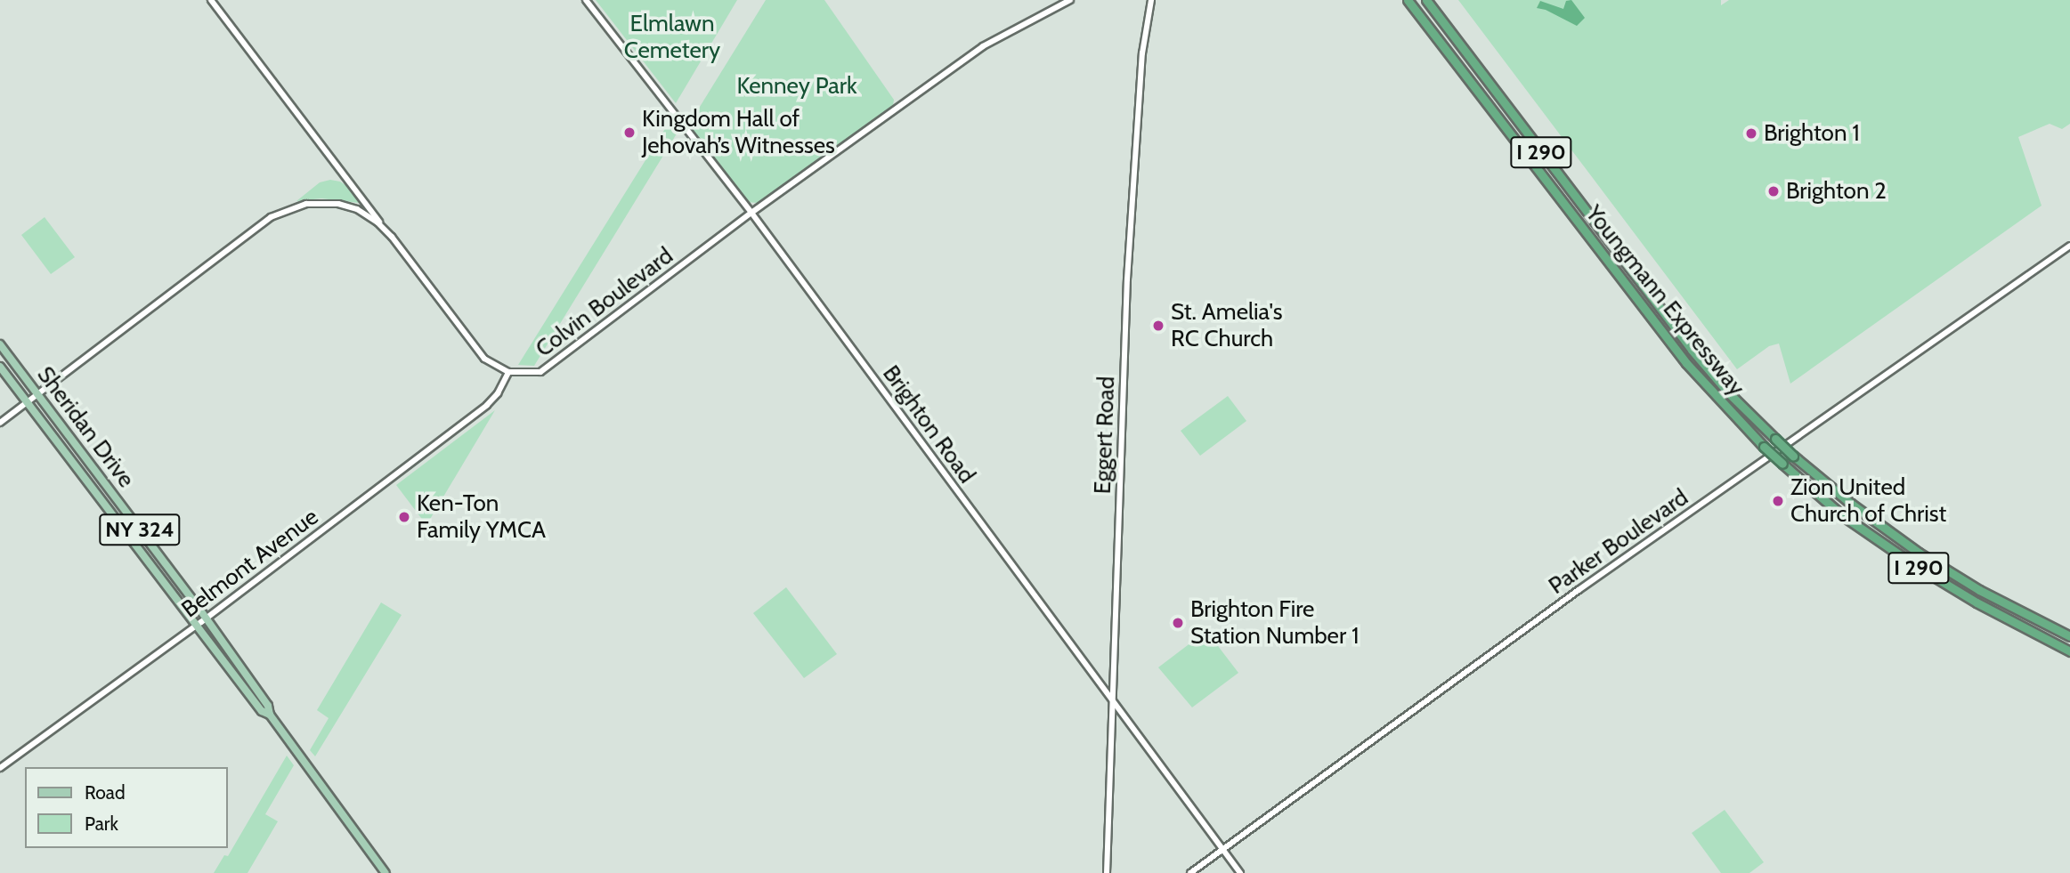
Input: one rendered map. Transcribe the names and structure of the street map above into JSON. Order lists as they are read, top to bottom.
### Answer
{
  "streets": {
    "highway": ["I 290", "Youngmann Expressway"],
    "main road": ["Sheridan Drive", "NY 324"],
    "street": [
      "Colvin Boulevard",
      "Brighton Road",
      "Eggert Road",
      "Parker Boulevard",
      "Belmont Avenue"
    ]
  },
  "crossings": [
    ["Colvin Boulevard", "Brighton Road"],
    ["Colvin Boulevard", "Belmont Avenue"],
    ["Brighton Road", "Eggert Road"],
    ["Brighton Road", "Parker Boulevard"],
    ["Sheridan Drive", "Belmont Avenue"]
  ],
  "parks": ["Elmlawn Cemetery", "Kenney Park"],
  "places": [
    "Kingdom Hall of Jehovah’s Witnesses",
    "Brighton 1",
    "Brighton 2",
    "St. Amelia's RC Church",
    "Zion United Church of Christ",
    "Ken-Ton Family YMCA",
    "Brighton Fire Station Number 1"
  ],
  "legend": ["Road", "Park"]
}
